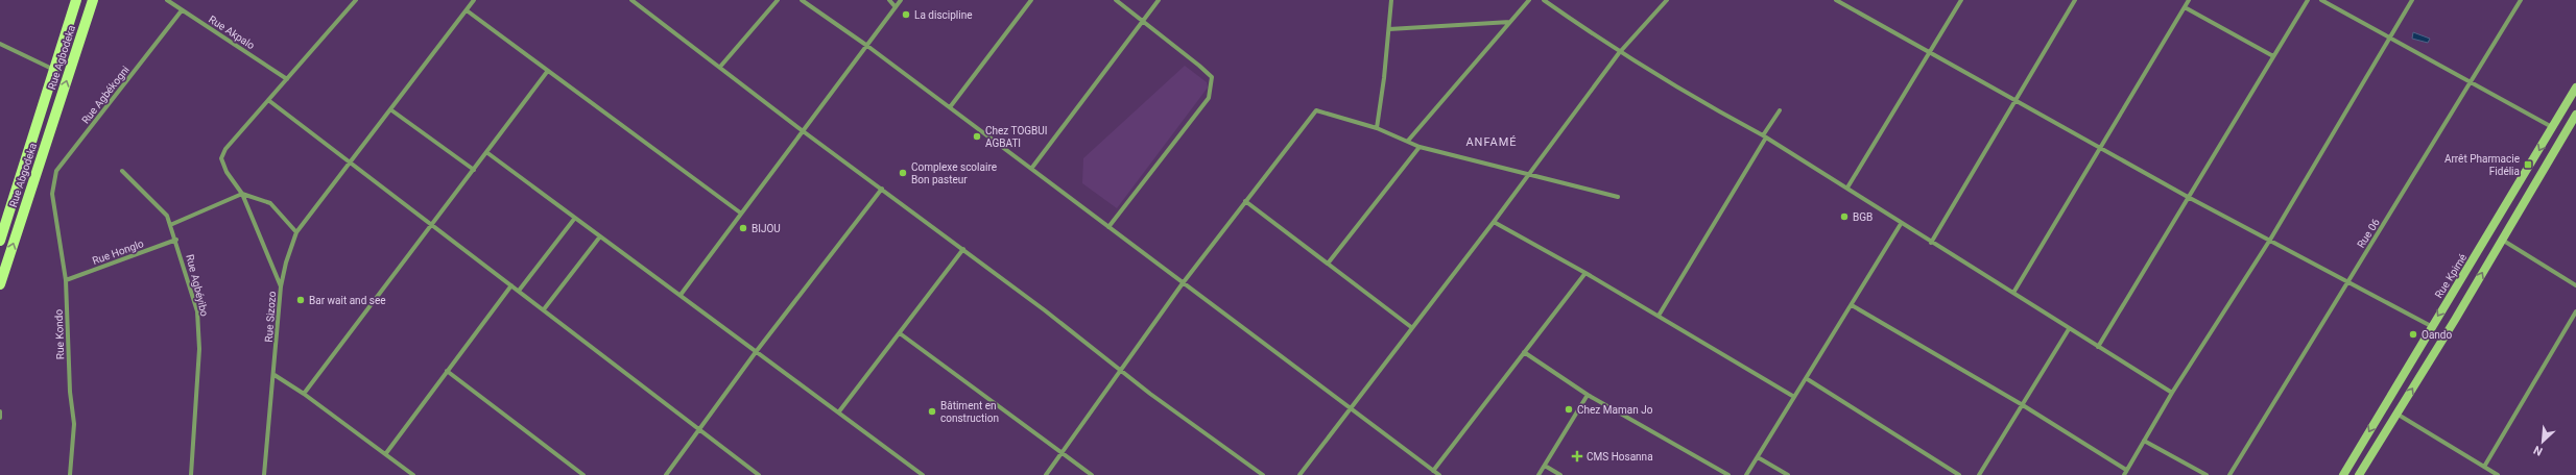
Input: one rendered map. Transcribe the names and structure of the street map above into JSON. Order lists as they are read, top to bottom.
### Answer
{
  "streets": {
    "main road": ["Rue Agbodeka", "Rue Abgodeka", "Rue Kpimé"],
    "street": [
      "Rue Akpalo",
      "Rue Agbékogni",
      "Rue 06",
      "Rue Honglo",
      "Rue Agbéyibo",
      "Rue Sizozo",
      "Rue Kondo"
    ]
  },
  "crossings": [
    ["Rue Akpalo", "Rue Agbékogni"],
    ["Rue Agbodeka", "Rue Abgodeka"],
    ["Rue Agbékogni", "Rue Kondo"],
    ["Rue Honglo", "Rue Agbéyibo"],
    ["Rue Honglo", "Rue Kondo"]
  ],
  "districts": ["ANFAMÉ"],
  "places": {
    "other": [
      "La discipline",
      "Chez TOGBUI AGBATI",
      "Complexe scolaire Bon pasteur",
      "BGB",
      "BIJOU",
      "Bar wait and see",
      "Oando",
      "Chez Maman Jo",
      "Bâtiment en construction"
    ],
    "transit": ["Arrêt Pharmacie Fidélia"],
    "health": ["CMS Hosanna"]
  },
  "north": "bottom left"
}
